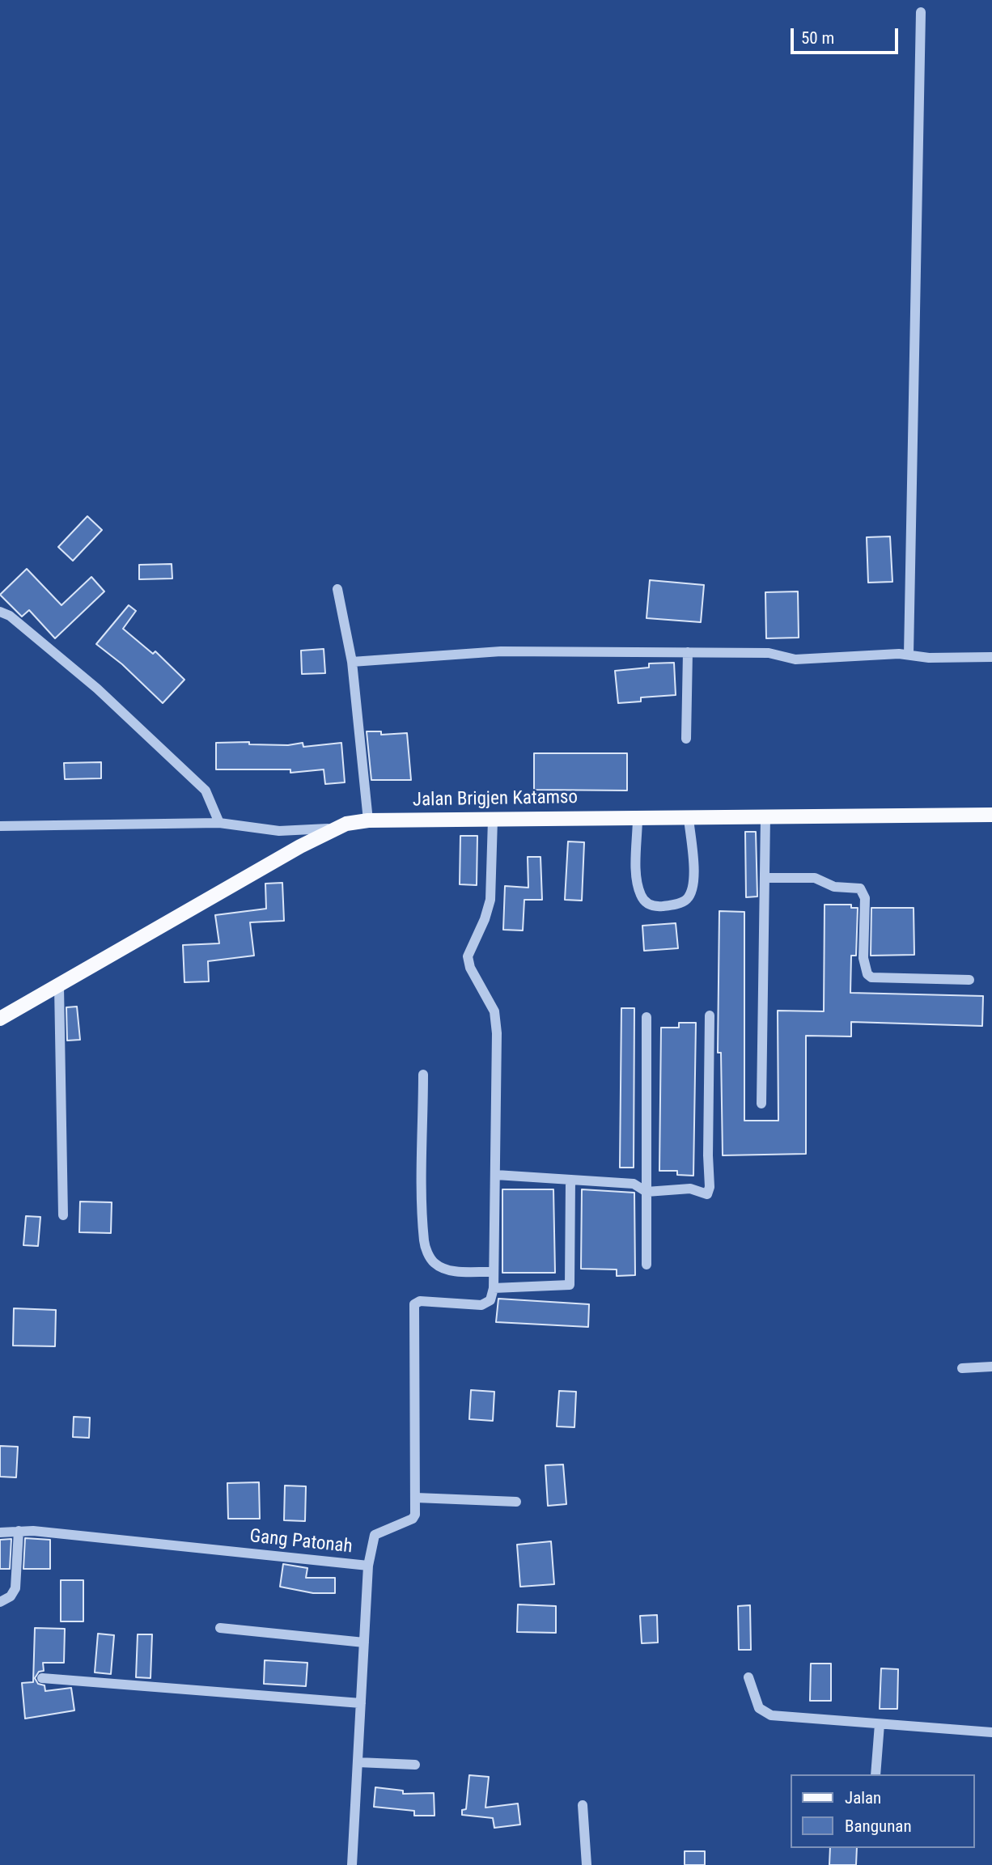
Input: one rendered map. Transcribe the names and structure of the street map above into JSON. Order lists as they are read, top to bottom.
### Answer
{
  "streets": {
    "main road": ["Jalan Brigjen Katamso"],
    "street": ["Gang Patonah"]
  },
  "legend": ["Jalan", "Bangunan"],
  "scale_bar": "50 m"
}
